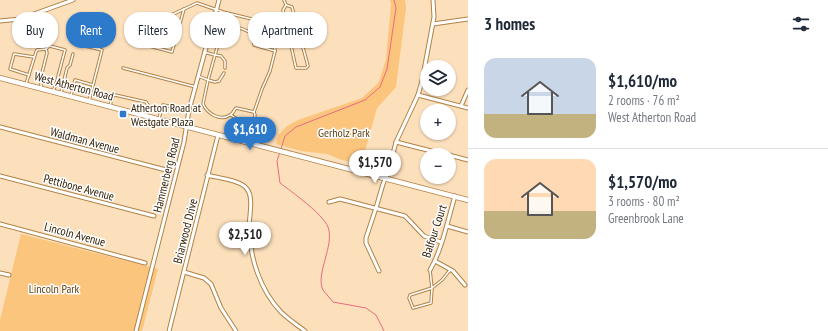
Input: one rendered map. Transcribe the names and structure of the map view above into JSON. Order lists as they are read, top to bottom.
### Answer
{
  "streets": {
    "street": [
      "West Atherton Road",
      "Waldman Avenue",
      "Hammerberg Road",
      "Pettibone Avenue",
      "Briarwood Drive",
      "Balfour Court",
      "Lincoln Avenue"
    ]
  },
  "crossings": [
    ["West Atherton Road", "Hammerberg Road"],
    ["West Atherton Road", "Briarwood Drive"],
    ["West Atherton Road", "Balfour Court"]
  ],
  "parks": ["Gerholz Park", "Lincoln Park"],
  "places": {
    "transit": ["Atherton Road at Westgate Plaza"]
  },
  "page": {
    "heading": "3 homes",
    "chip": [
      "Buy",
      "Rent",
      "Filters",
      "New",
      "Apartment"
    ],
    "list": [
      {
        "name": "$1,610/mo",
        "note": "2 rooms · 76 m² · West Atherton Road"
      },
      {
        "name": "$1,570/mo",
        "note": "3 rooms · 80 m² · Greenbrook Lane"
      }
    ],
    "map_buttons": ["+", "−"],
    "price": ["$1,610", "$1,570", "$2,510"]
  }
}
